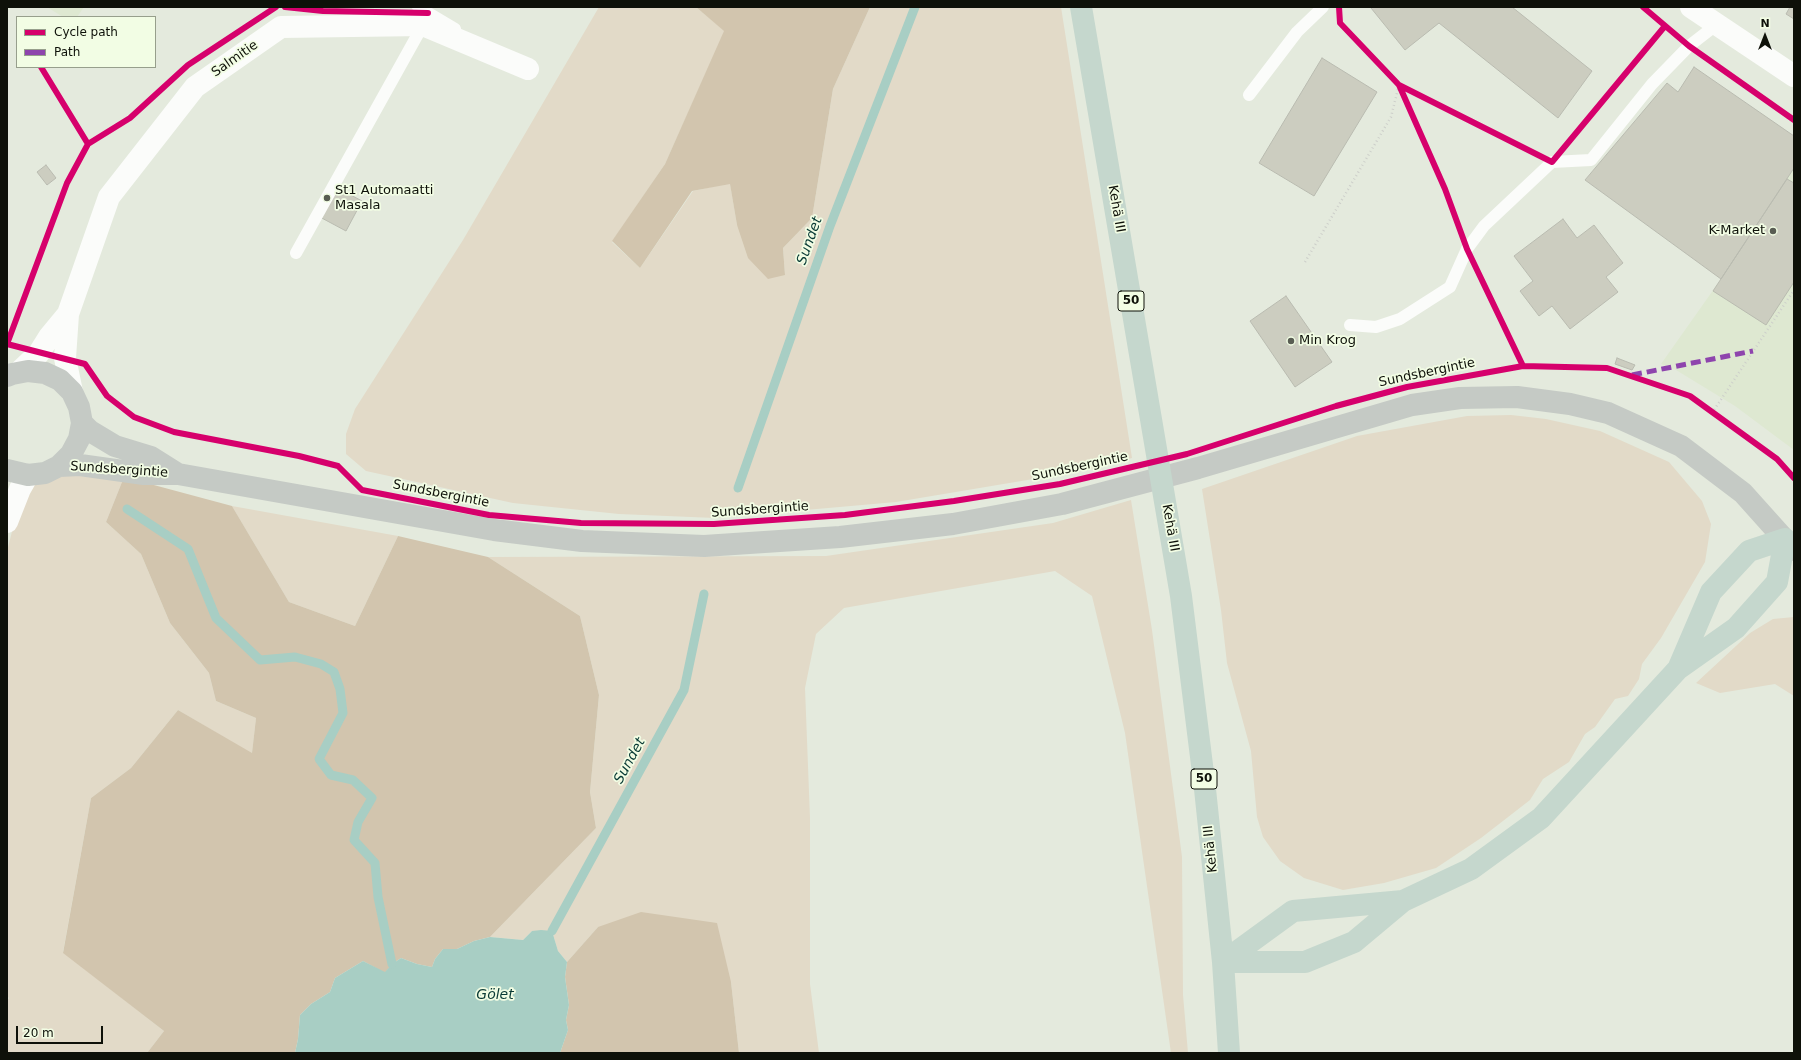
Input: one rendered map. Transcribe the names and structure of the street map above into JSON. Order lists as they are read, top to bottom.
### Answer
{
  "streets": {
    "highway": ["Kehä III", "50"],
    "main road": ["Sundsbergintie"],
    "street": ["Salmitie"]
  },
  "water": ["Sundet", "Gölet"],
  "places": ["St1 Automaatti Masala", "K-Market", "Min Krog"],
  "legend": ["Cycle path", "Path"],
  "scale_bar": "20 m",
  "north": "top"
}
